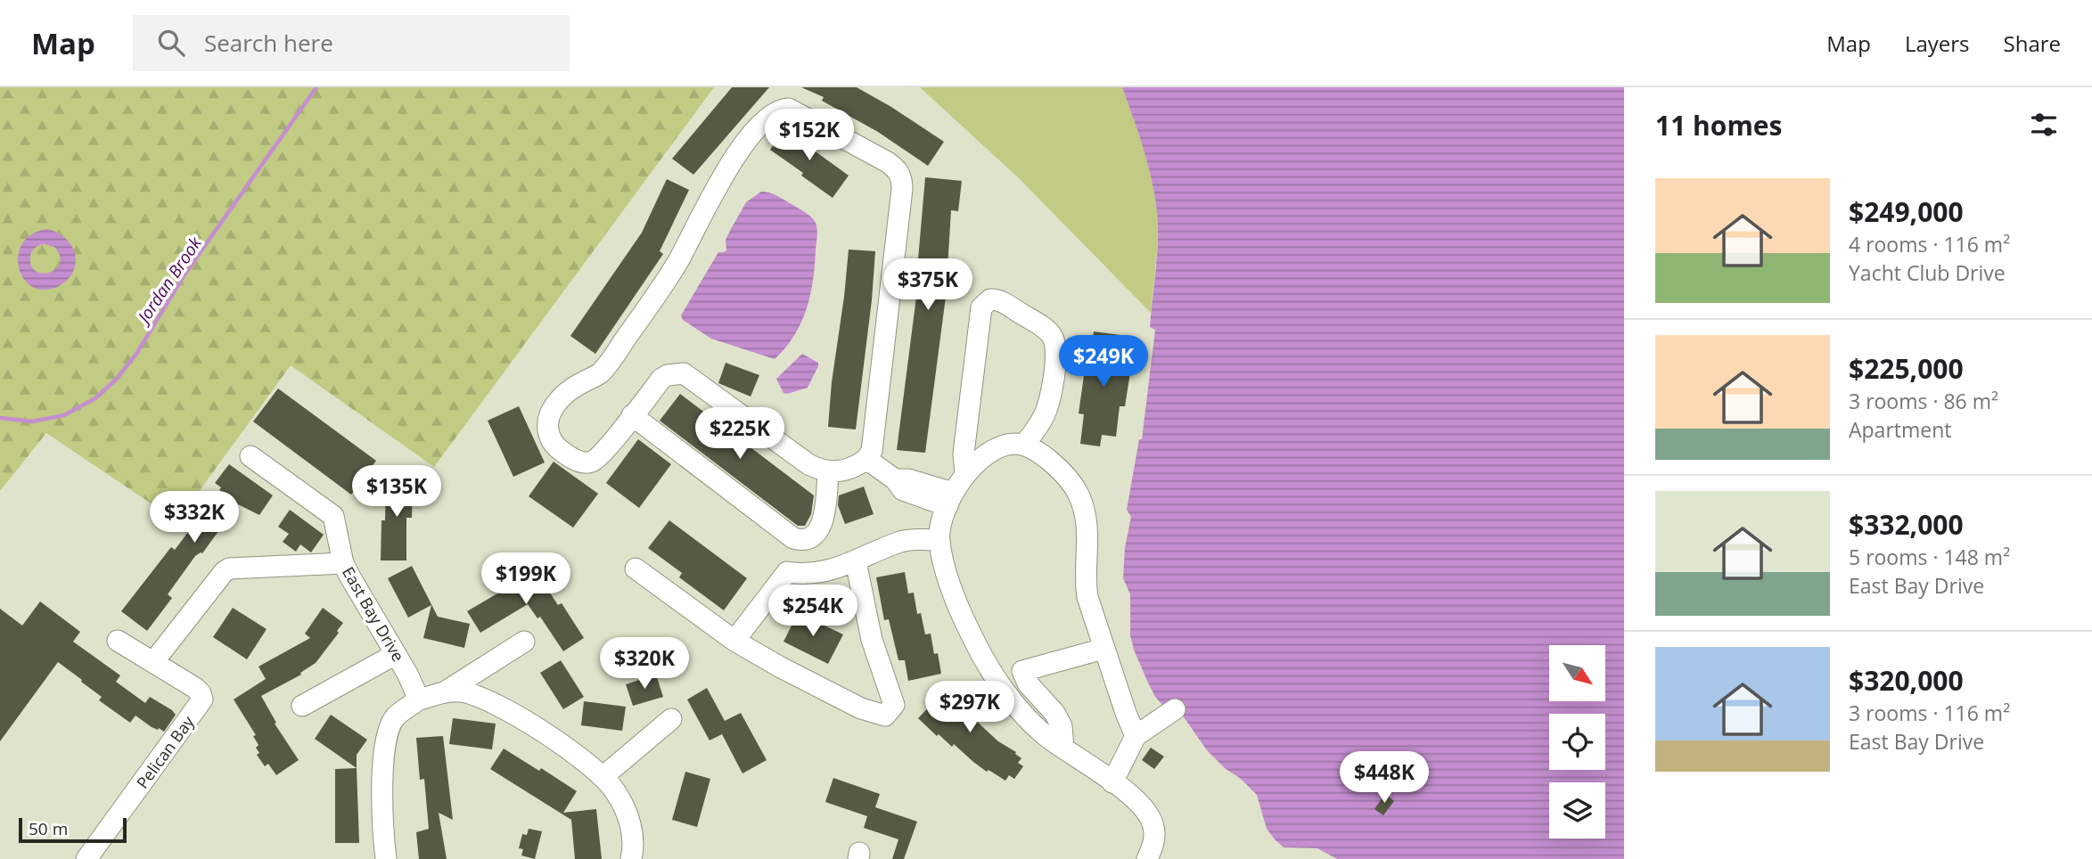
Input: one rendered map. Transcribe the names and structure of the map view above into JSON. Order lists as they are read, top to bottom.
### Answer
{
  "streets": {
    "street": ["East Bay Drive", "Pelican Bay"]
  },
  "water": ["Jordan Brook"],
  "scale_bar": "50 m",
  "north": "bottom right",
  "page": {
    "header": "Map",
    "search": "Search here",
    "nav": ["Map", "Layers", "Share"],
    "heading": "11 homes",
    "price": [
      "$152K",
      "$375K",
      "$249K",
      "$225K",
      "$135K",
      "$332K",
      "$199K",
      "$254K",
      "$320K",
      "$297K",
      "$448K"
    ],
    "list": [
      {
        "name": "$249,000",
        "note": "4 rooms · 116 m² · Yacht Club Drive"
      },
      {
        "name": "$225,000",
        "note": "3 rooms · 86 m² · Apartment"
      },
      {
        "name": "$332,000",
        "note": "5 rooms · 148 m² · East Bay Drive"
      },
      {
        "name": "$320,000",
        "note": "3 rooms · 116 m² · East Bay Drive"
      }
    ],
    "scale": "50 m"
  }
}
